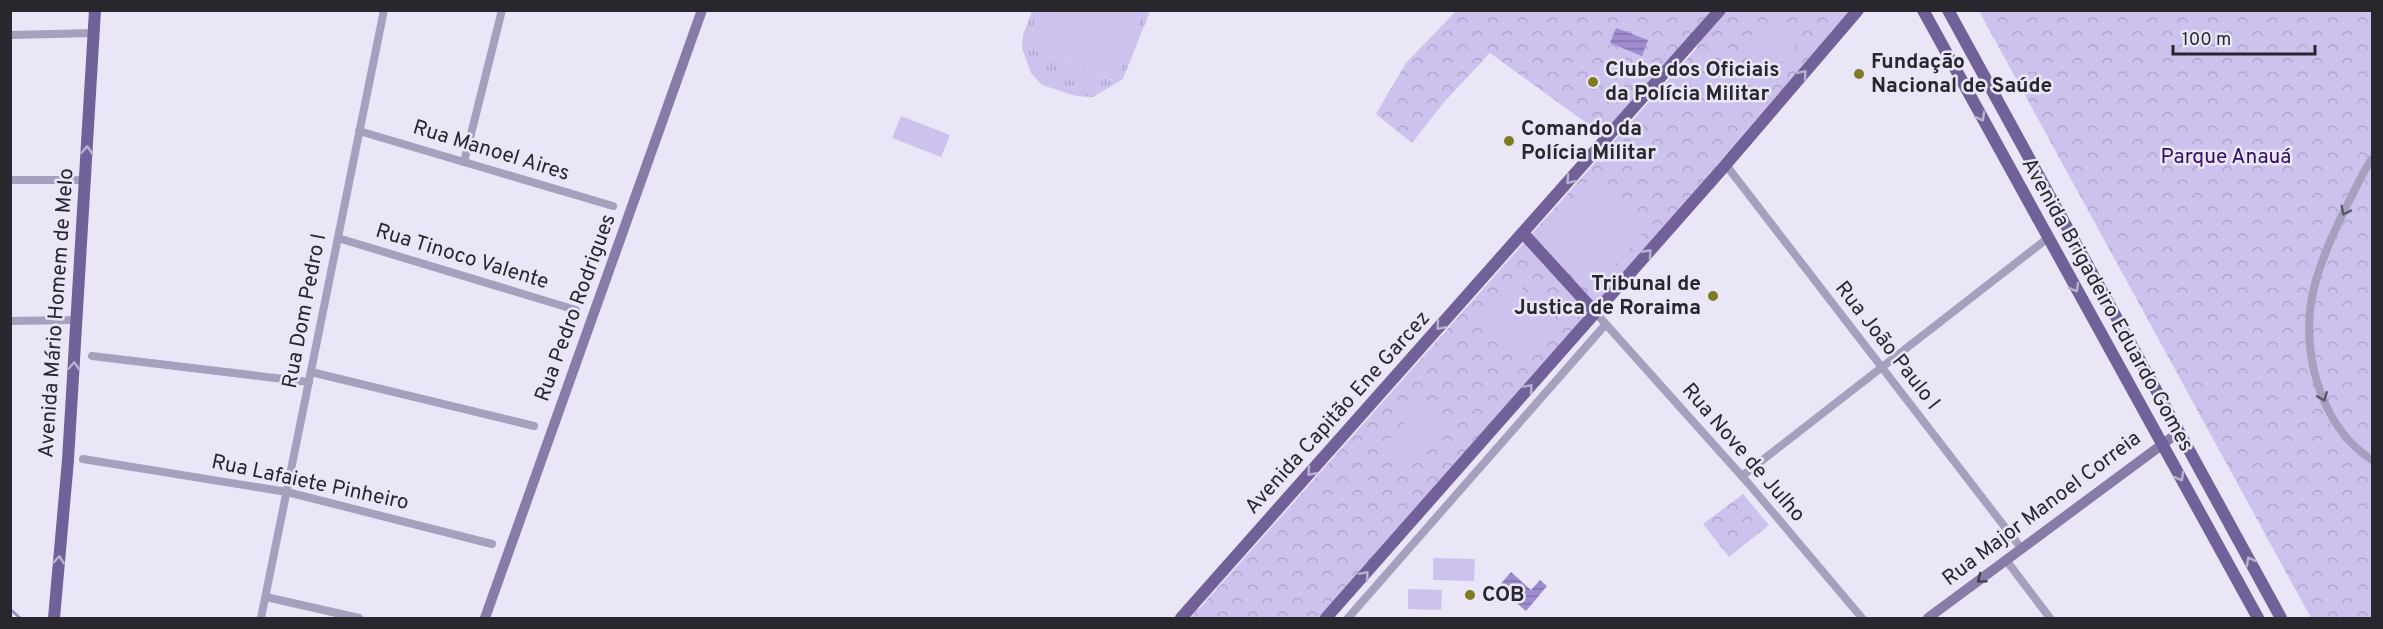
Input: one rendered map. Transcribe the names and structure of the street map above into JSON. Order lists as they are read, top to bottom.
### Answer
{
  "streets": {
    "main road": [
      "Avenida Brigadeiro Eduardo Gomes",
      "Rua Pedro Rodrigues",
      "Avenida Mário Homem de Melo",
      "Avenida Capitão Ene Garcez",
      "Rua Major Manoel Correia"
    ],
    "street": [
      "Rua Manoel Aires",
      "Rua Tinoco Valente",
      "Rua Dom Pedro I",
      "Rua João Paulo I",
      "Rua Nove de Julho",
      "Rua Lafaiete Pinheiro"
    ]
  },
  "crossings": [
    ["Rua Manoel Aires", "Rua Dom Pedro I"],
    ["Rua Tinoco Valente", "Rua Dom Pedro I"],
    ["Avenida Brigadeiro Eduardo Gomes", "Rua Major Manoel Correia"],
    ["Rua Dom Pedro I", "Rua Lafaiete Pinheiro"],
    ["Rua João Paulo I", "Rua Major Manoel Correia"]
  ],
  "one_way": ["Avenida Mário Homem de Melo"],
  "parks": ["Parque Anauá"],
  "places": [
    "Fundação Nacional de Saúde",
    "Clube dos Oficiais da Polícia Militar",
    "Comando da Polícia Militar",
    "Tribunal de Justica de Roraima",
    "COB"
  ],
  "scale_bar": "100 m"
}
